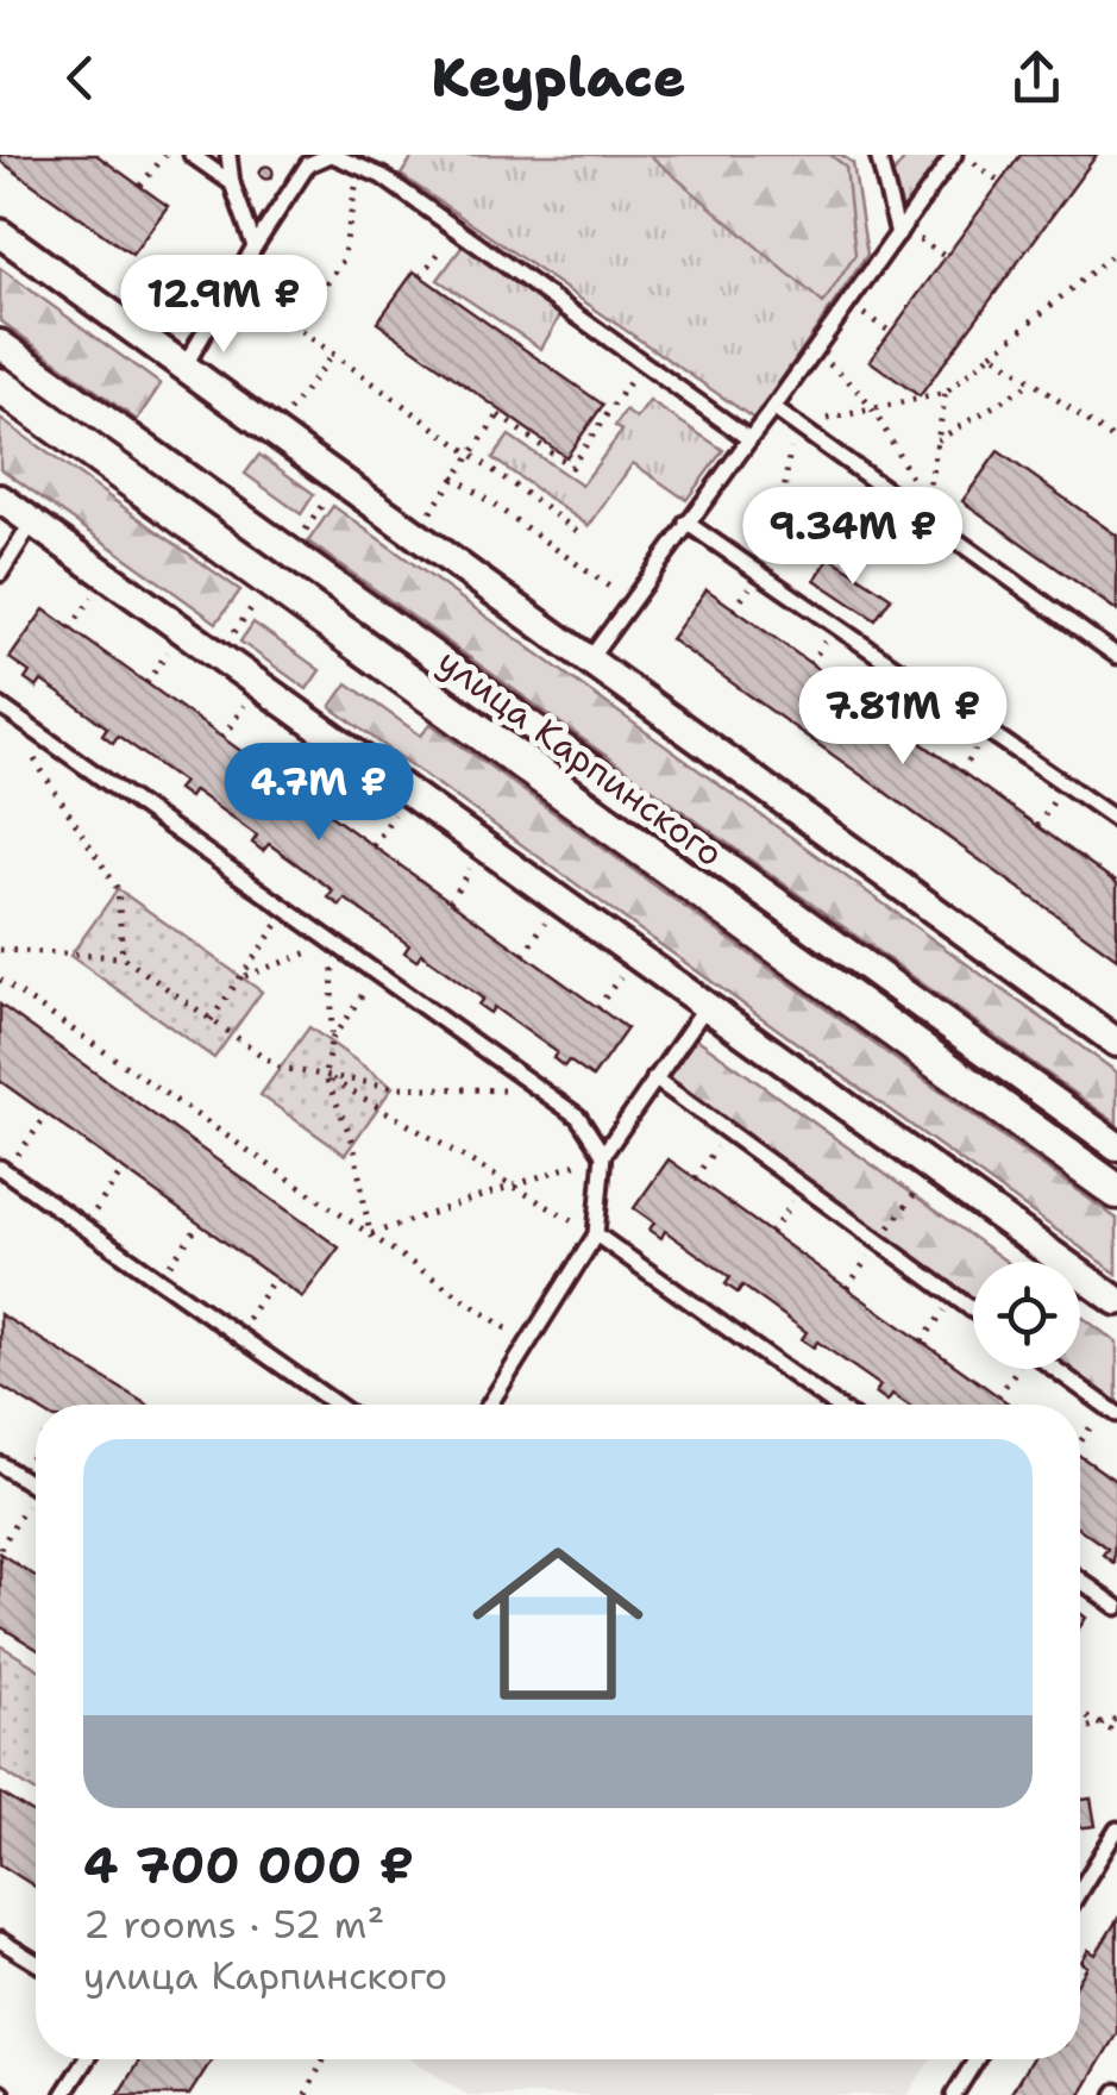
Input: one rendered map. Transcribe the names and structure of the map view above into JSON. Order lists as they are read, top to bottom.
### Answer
{
  "streets": {
    "street": ["улица Карпинского"]
  },
  "page": {
    "header": "Keyplace",
    "price": [
      "12.9M ₽",
      "9.34M ₽",
      "7.81M ₽",
      "4.7M ₽"
    ],
    "list": [
      {
        "name": "4 700 000 ₽",
        "note": "2 rooms · 52 m² · улица Карпинского"
      }
    ]
  }
}
